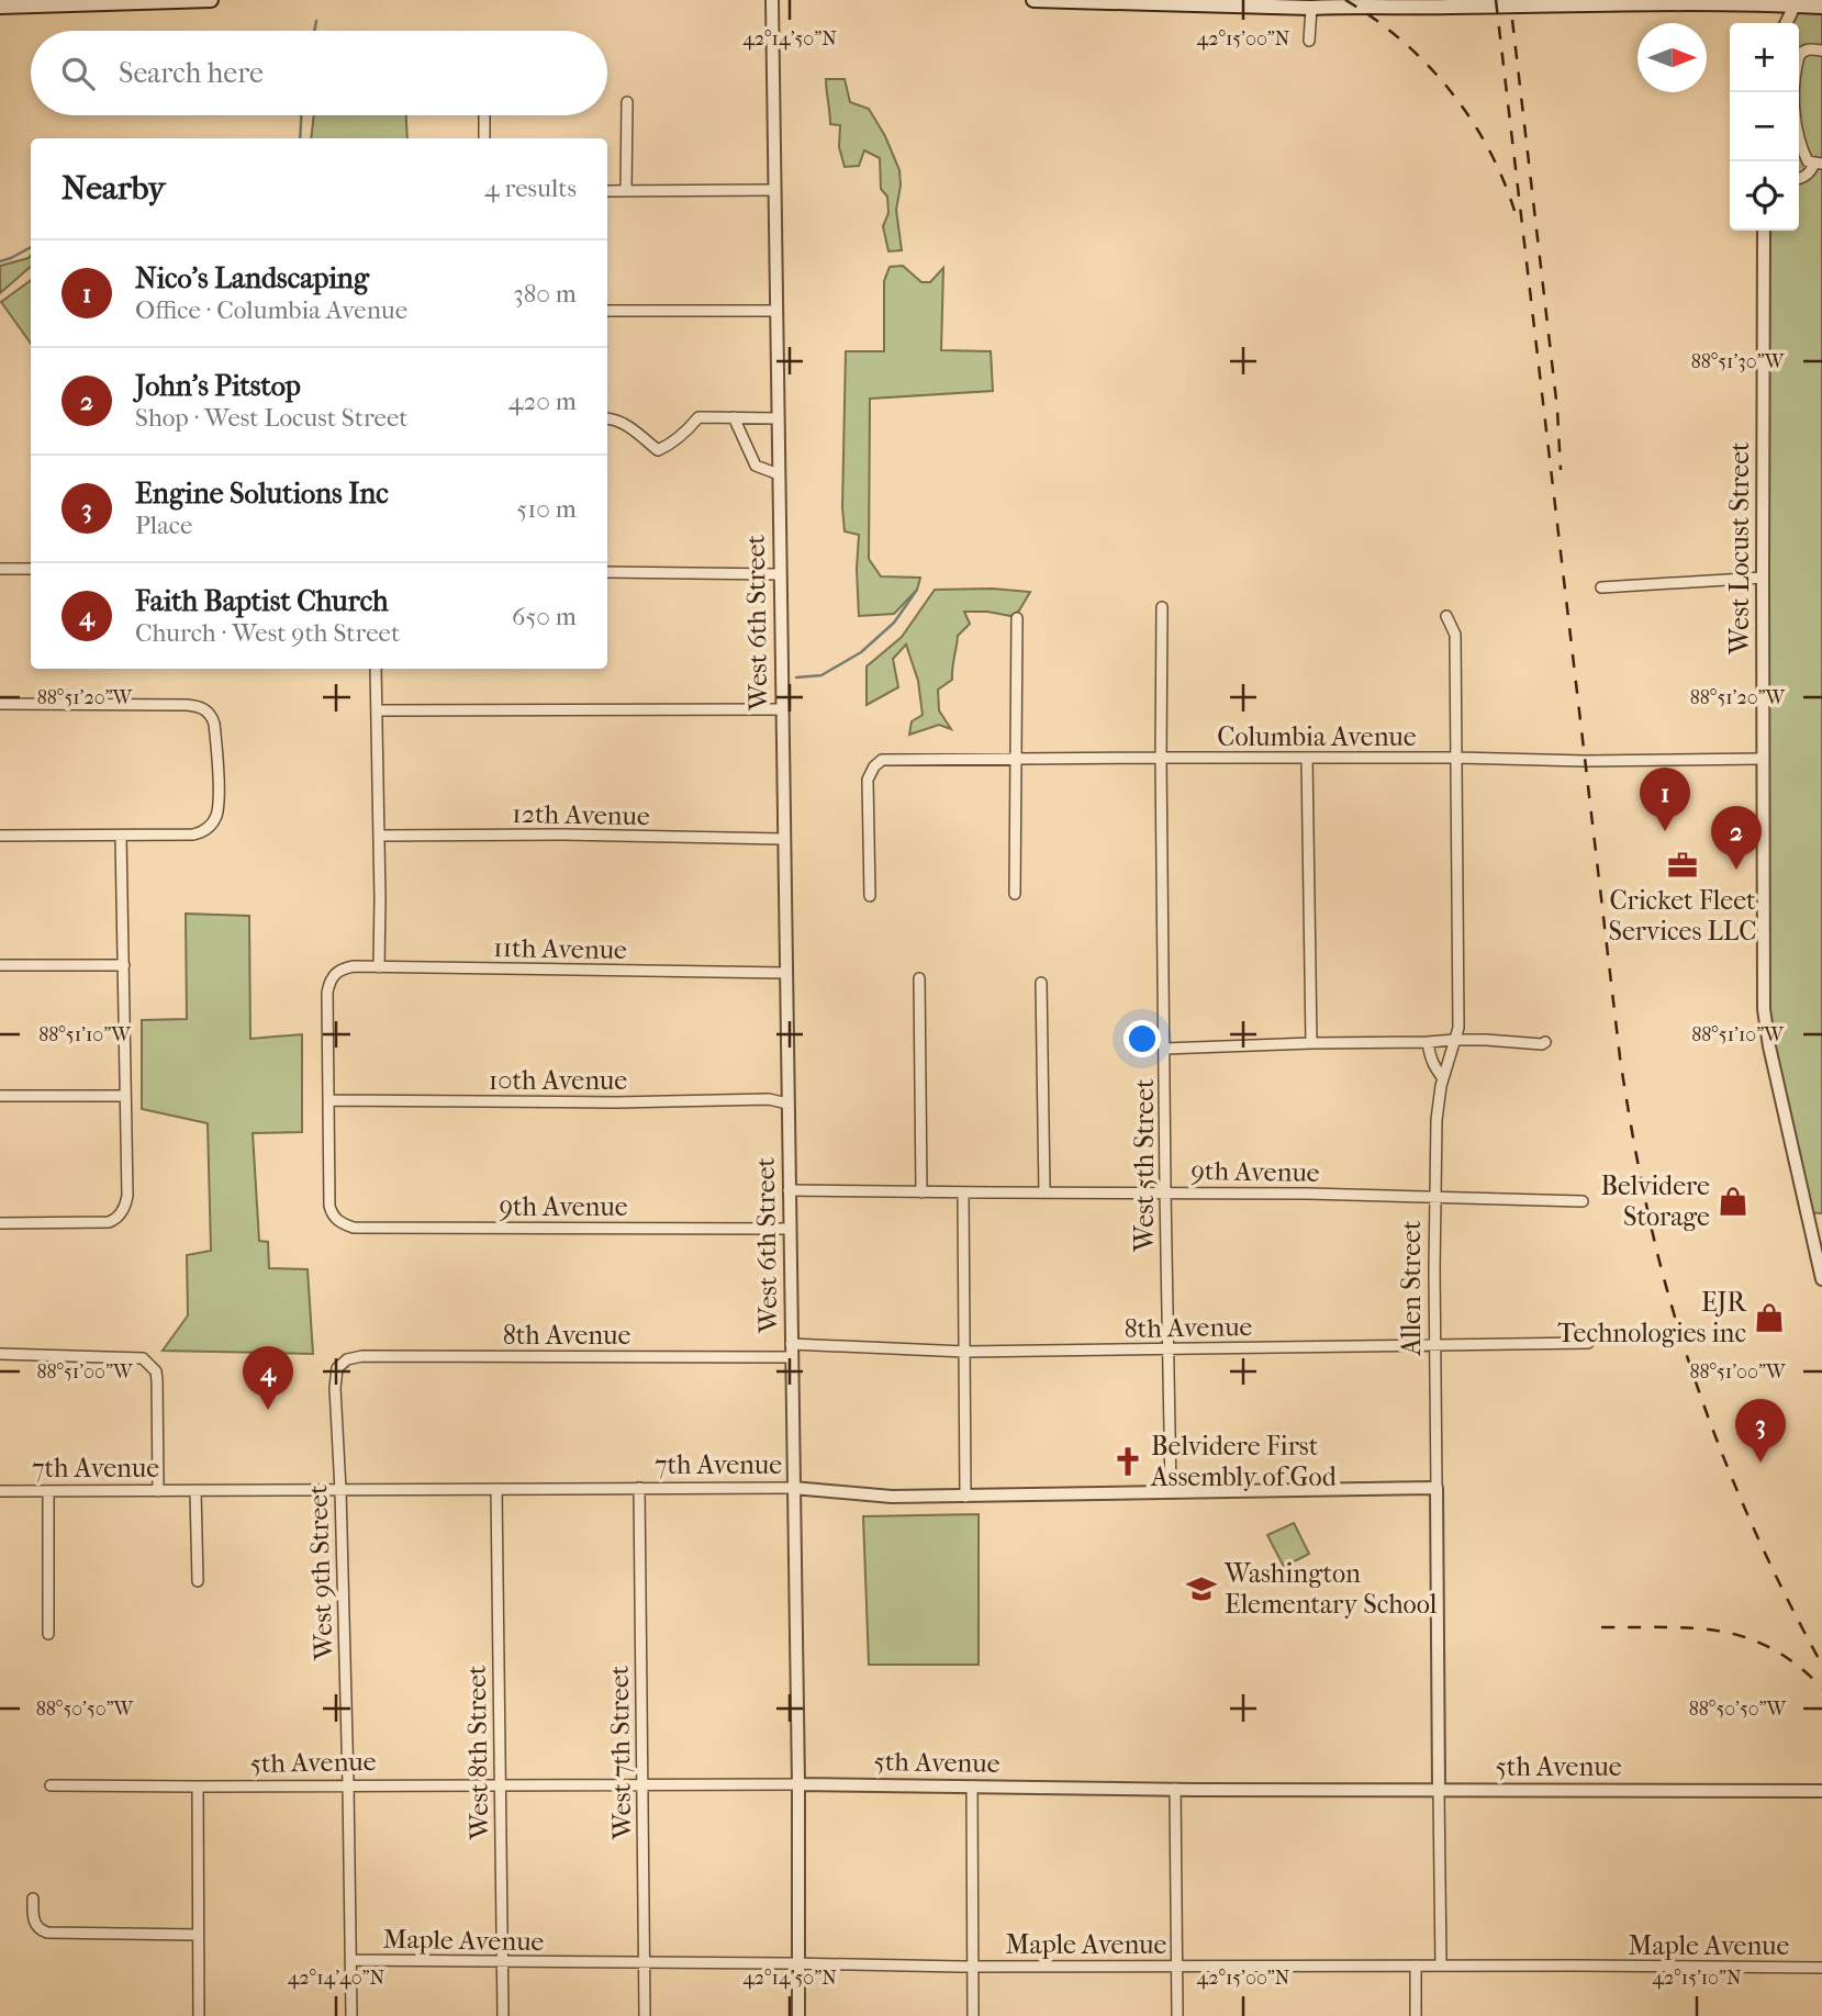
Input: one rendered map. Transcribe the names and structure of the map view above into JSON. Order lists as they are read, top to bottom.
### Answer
{
  "streets": {
    "street": [
      "West Locust Street",
      "West 6th Street",
      "Columbia Avenue",
      "12th Avenue",
      "11th Avenue",
      "10th Avenue",
      "West 5th Street",
      "9th Avenue",
      "Allen Street",
      "8th Avenue",
      "7th Avenue",
      "West 9th Street",
      "West 8th Street",
      "West 7th Street",
      "5th Avenue",
      "Maple Avenue"
    ]
  },
  "crossings": [
    ["West Locust Street", "Columbia Avenue"],
    ["West 6th Street", "12th Avenue"],
    ["West 6th Street", "11th Avenue"],
    ["West 6th Street", "10th Avenue"],
    ["West 6th Street", "9th Avenue"],
    ["West 6th Street", "8th Avenue"],
    ["West 6th Street", "7th Avenue"],
    ["West 6th Street", "5th Avenue"],
    ["West 6th Street", "Maple Avenue"],
    ["Columbia Avenue", "West 5th Street"],
    ["Columbia Avenue", "Allen Street"],
    ["11th Avenue", "10th Avenue"],
    ["11th Avenue", "9th Avenue"],
    ["10th Avenue", "9th Avenue"],
    ["West 5th Street", "9th Avenue"],
    ["West 5th Street", "8th Avenue"],
    ["West 5th Street", "7th Avenue"],
    ["9th Avenue", "Allen Street"],
    ["Allen Street", "8th Avenue"],
    ["Allen Street", "7th Avenue"],
    ["Allen Street", "5th Avenue"],
    ["Allen Street", "Maple Avenue"],
    ["8th Avenue", "West 9th Street"],
    ["7th Avenue", "West 9th Street"],
    ["7th Avenue", "West 8th Street"],
    ["7th Avenue", "West 7th Street"],
    ["West 9th Street", "5th Avenue"],
    ["West 9th Street", "Maple Avenue"],
    ["West 8th Street", "5th Avenue"],
    ["West 8th Street", "Maple Avenue"],
    ["West 7th Street", "5th Avenue"],
    ["West 7th Street", "Maple Avenue"]
  ],
  "places": {
    "office": ["Cricket Fleet Services LLC"],
    "shop": ["Belvidere Storage", "EJR Technologies inc"],
    "church": ["Belvidere First Assembly of God"],
    "school or university": ["Washington Elementary School"]
  },
  "north": "right",
  "page": {
    "map_buttons": ["+", "−"],
    "search": "Search here",
    "heading": ["Nearby", "4 results"],
    "list": [
      {
        "mark": "1",
        "name": "Nico's Landscaping",
        "note": "Office · Columbia Avenue",
        "value": "380 m"
      },
      {
        "mark": "2",
        "name": "John's Pitstop",
        "note": "Shop · West Locust Street",
        "value": "420 m"
      },
      {
        "mark": "3",
        "name": "Engine Solutions Inc",
        "note": "Place",
        "value": "510 m"
      },
      {
        "mark": "4",
        "name": "Faith Baptist Church",
        "note": "Church · West 9th Street",
        "value": "650 m"
      }
    ],
    "pins": [
      "1",
      "2",
      "4",
      "3"
    ]
  },
  "coordinates": [
    "42°14'50\"N",
    "42°15'00\"N",
    "88°51'30\"W",
    "88°51'20\"W",
    "88°51'10\"W",
    "88°51'00\"W",
    "88°50'50\"W",
    "42°14'40\"N",
    "42°15'10\"N"
  ]
}
